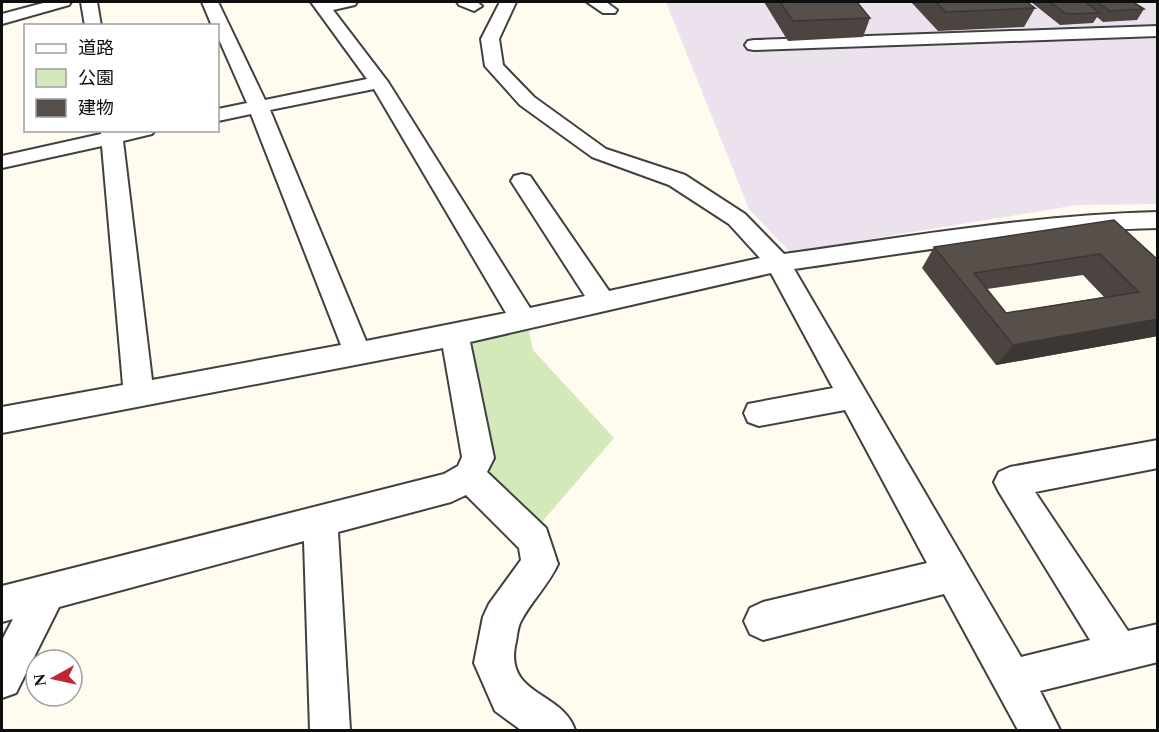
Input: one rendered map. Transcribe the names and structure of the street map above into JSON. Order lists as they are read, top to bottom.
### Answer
{
  "legend": ["道路", "公園", "建物"],
  "north": "left"
}
